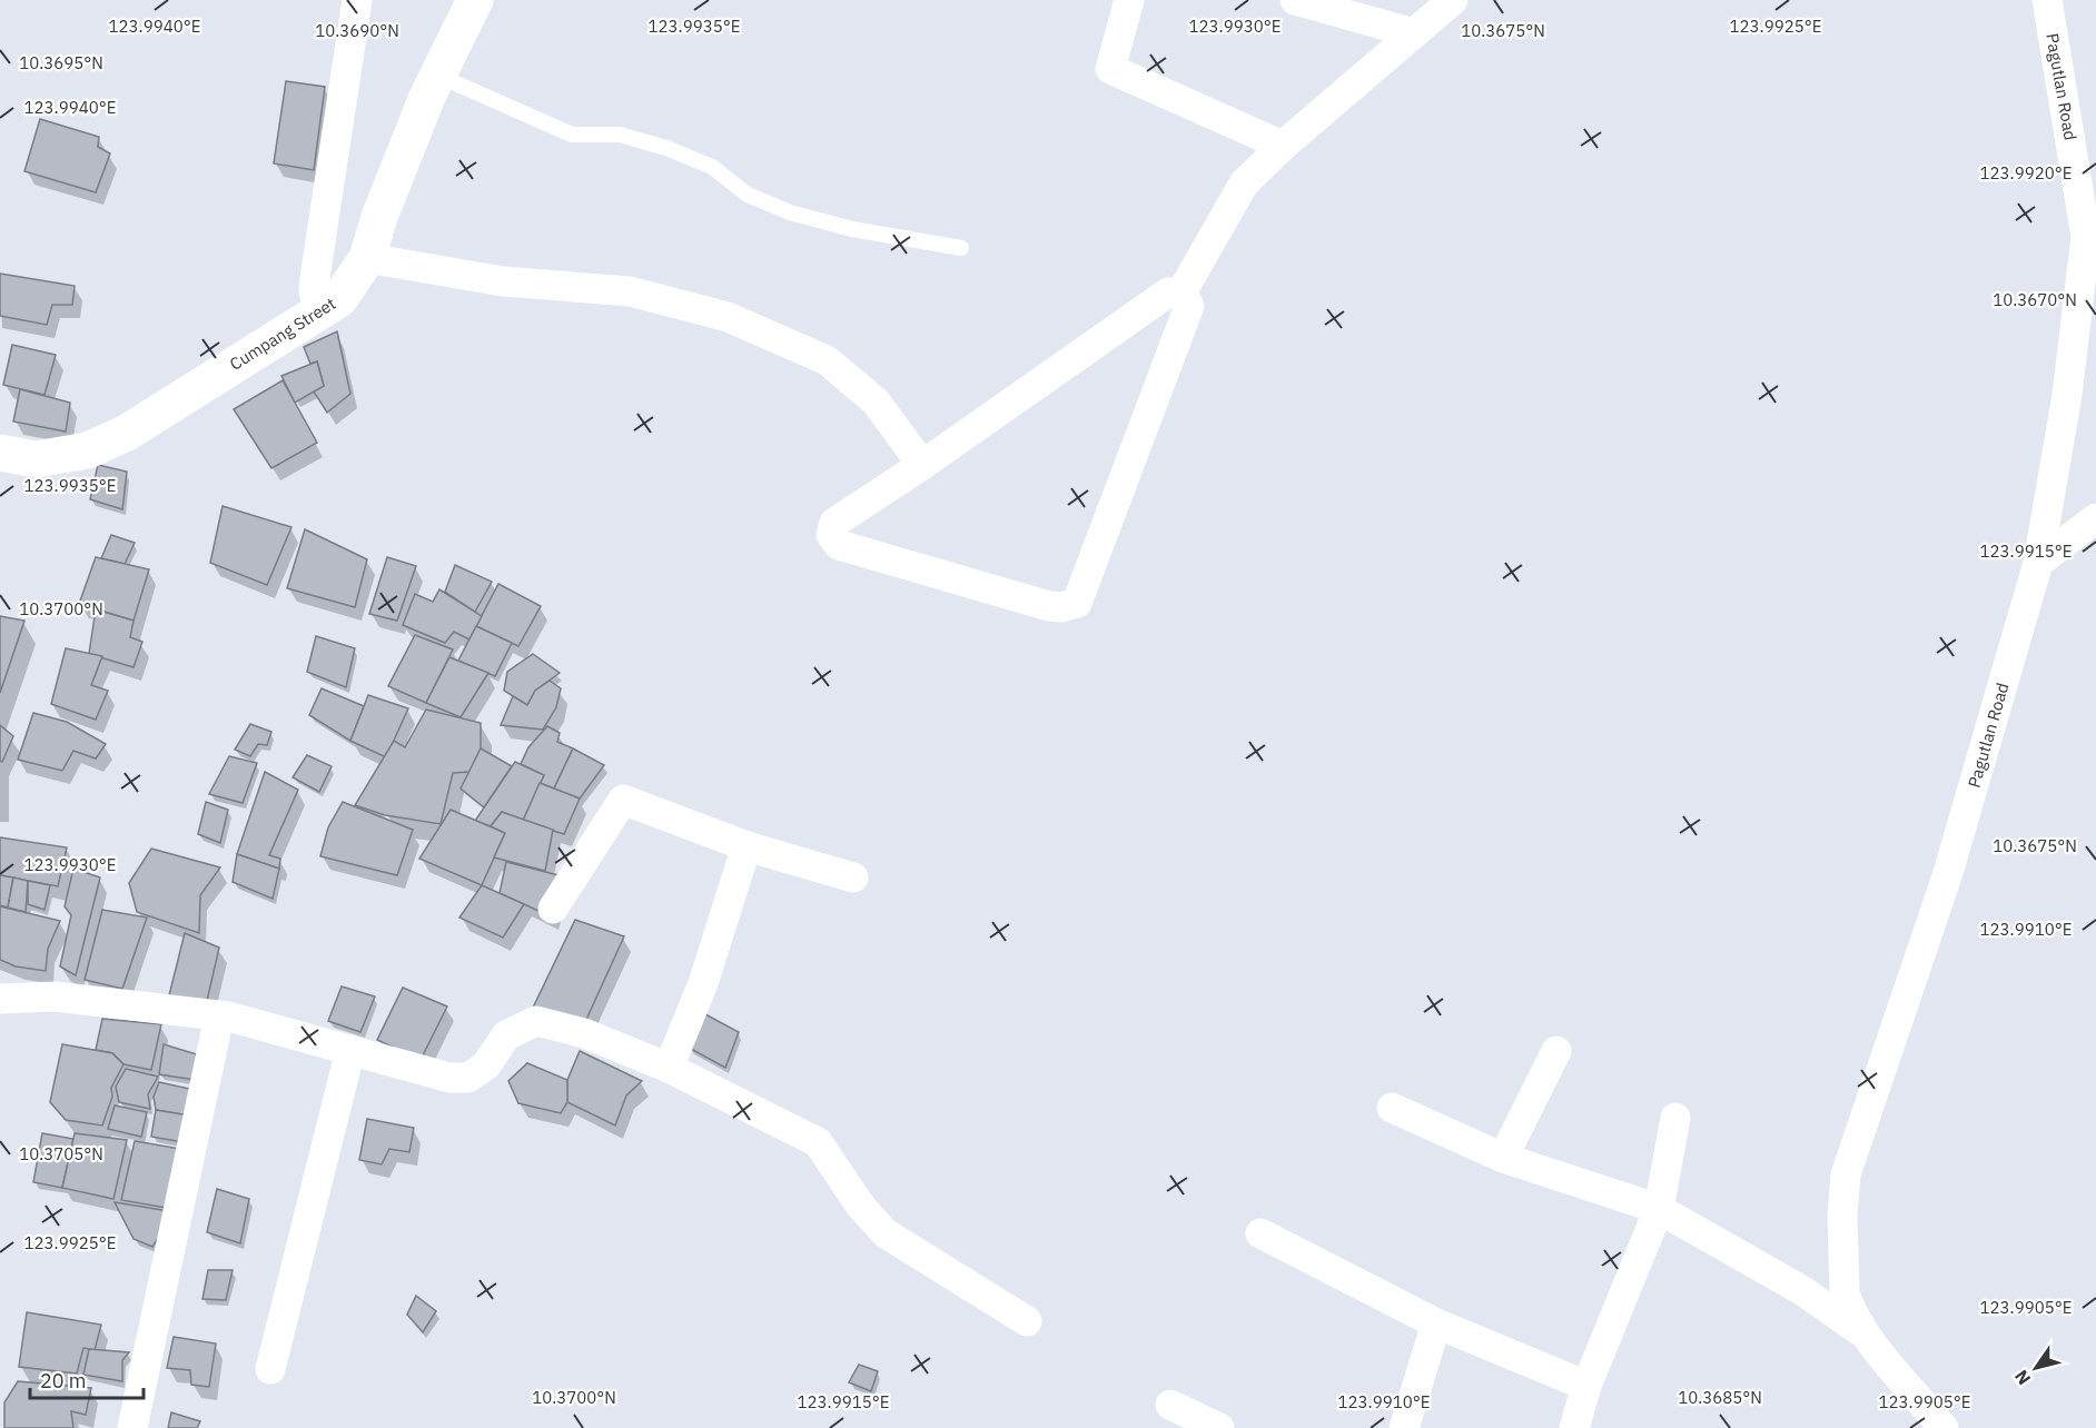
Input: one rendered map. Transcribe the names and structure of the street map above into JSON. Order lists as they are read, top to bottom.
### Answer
{
  "streets": {
    "street": ["Pagutlan Road", "Cumpang Street"]
  },
  "scale_bar": "20 m",
  "north": "bottom left",
  "coordinates": [
    "123.9930°E",
    "123.9935°E",
    "123.9925°E",
    "123.9940°E",
    "10.3690°N",
    "10.3675°N",
    "10.3695°N",
    "123.9920°E",
    "10.3670°N",
    "123.9915°E",
    "10.3700°N",
    "123.9910°E",
    "10.3705°N",
    "123.9905°E",
    "10.3685°N"
  ]
}
